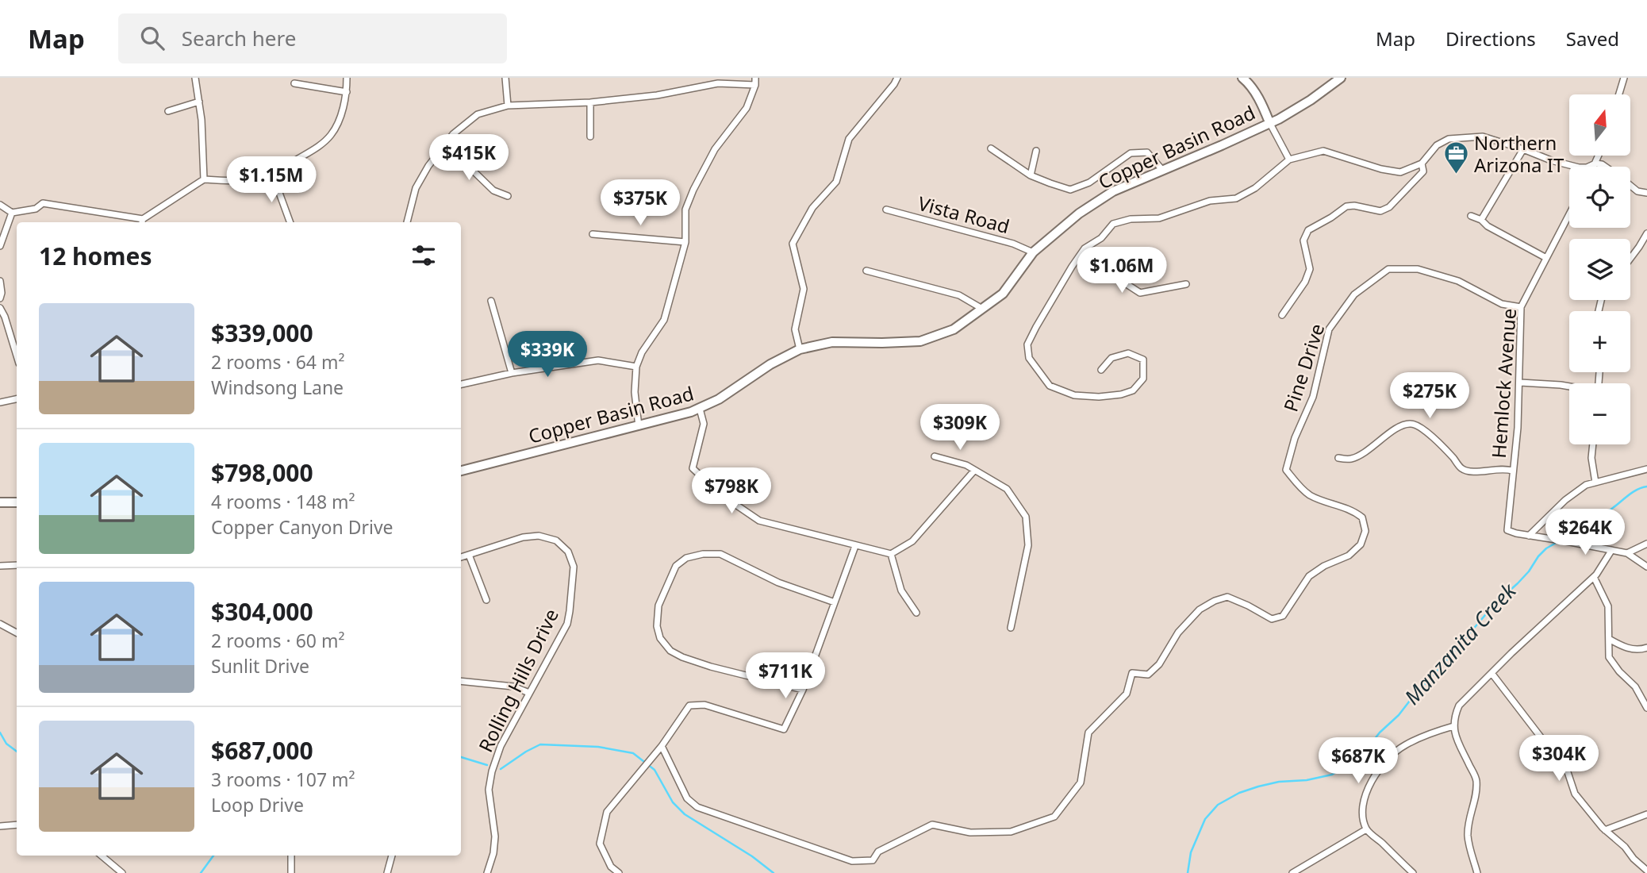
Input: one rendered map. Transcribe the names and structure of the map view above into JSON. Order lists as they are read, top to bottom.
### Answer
{
  "streets": {
    "street": [
      "Copper Basin Road",
      "Vista Road",
      "Pine Drive",
      "Hemlock Avenue",
      "Rolling Hills Drive"
    ]
  },
  "crossings": [
    ["Copper Basin Road", "Vista Road"],
    ["Pine Drive", "Hemlock Avenue"]
  ],
  "water": ["Manzanita Creek"],
  "places": {
    "office": ["Northern Arizona IT"]
  },
  "north": "top",
  "page": {
    "header": "Map",
    "search": "Search here",
    "nav": ["Map", "Directions", "Saved"],
    "map_buttons": ["+", "−"],
    "price": [
      "$415K",
      "$1.15M",
      "$375K",
      "$1.06M",
      "$339K",
      "$275K",
      "$309K",
      "$798K",
      "$264K",
      "$711K",
      "$304K",
      "$687K"
    ],
    "heading": "12 homes",
    "list": [
      {
        "name": "$339,000",
        "note": "2 rooms · 64 m² · Windsong Lane"
      },
      {
        "name": "$798,000",
        "note": "4 rooms · 148 m² · Copper Canyon Drive"
      },
      {
        "name": "$304,000",
        "note": "2 rooms · 60 m² · Sunlit Drive"
      },
      {
        "name": "$687,000",
        "note": "3 rooms · 107 m² · Loop Drive"
      }
    ]
  }
}
